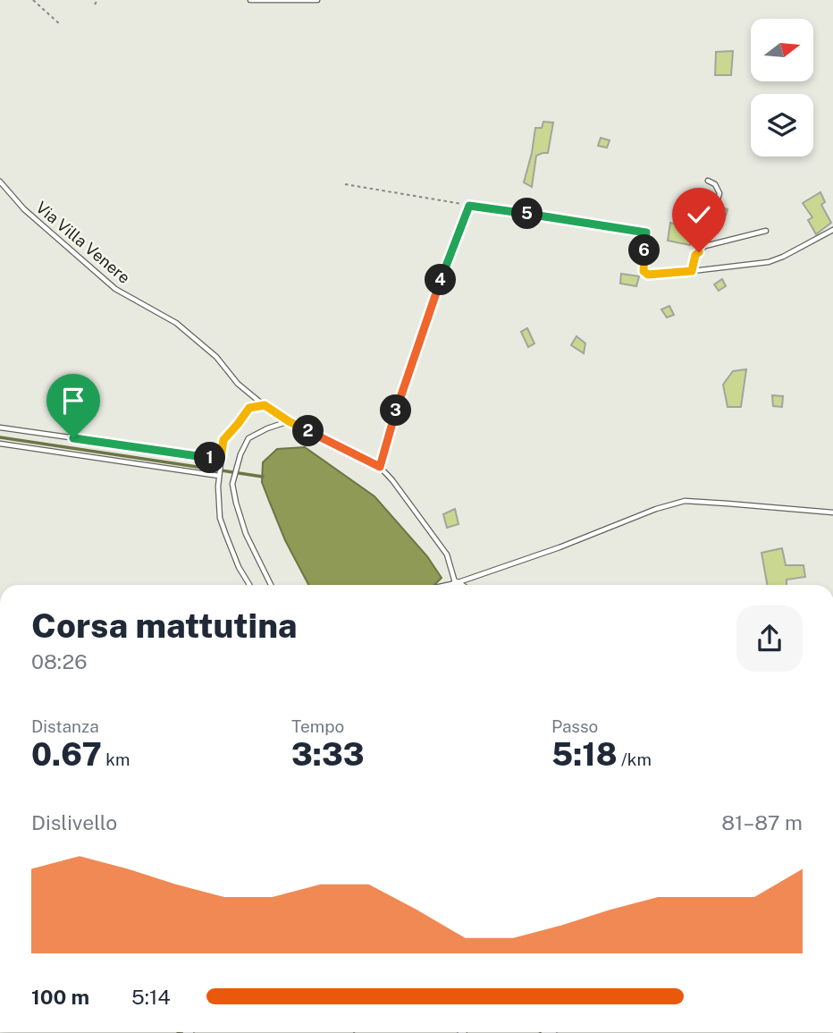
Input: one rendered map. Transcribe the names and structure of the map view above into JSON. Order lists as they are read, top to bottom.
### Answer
{
  "streets": {
    "lane": ["Via Villa Venere"]
  },
  "north": "right",
  "page": {
    "pins": [
      "5",
      "6",
      "4",
      "3",
      "2",
      "1"
    ],
    "heading": ["Corsa mattutina", "08:26"],
    "stats": [
      ["Distanza", "0.67 km"],
      ["Tempo", "3:33"],
      ["Passo", "5:18 /km"]
    ],
    "chart": ["Dislivello", "81–87 m"],
    "list": [
      {
        "name": "100 m",
        "note": "5:14"
      }
    ]
  }
}
